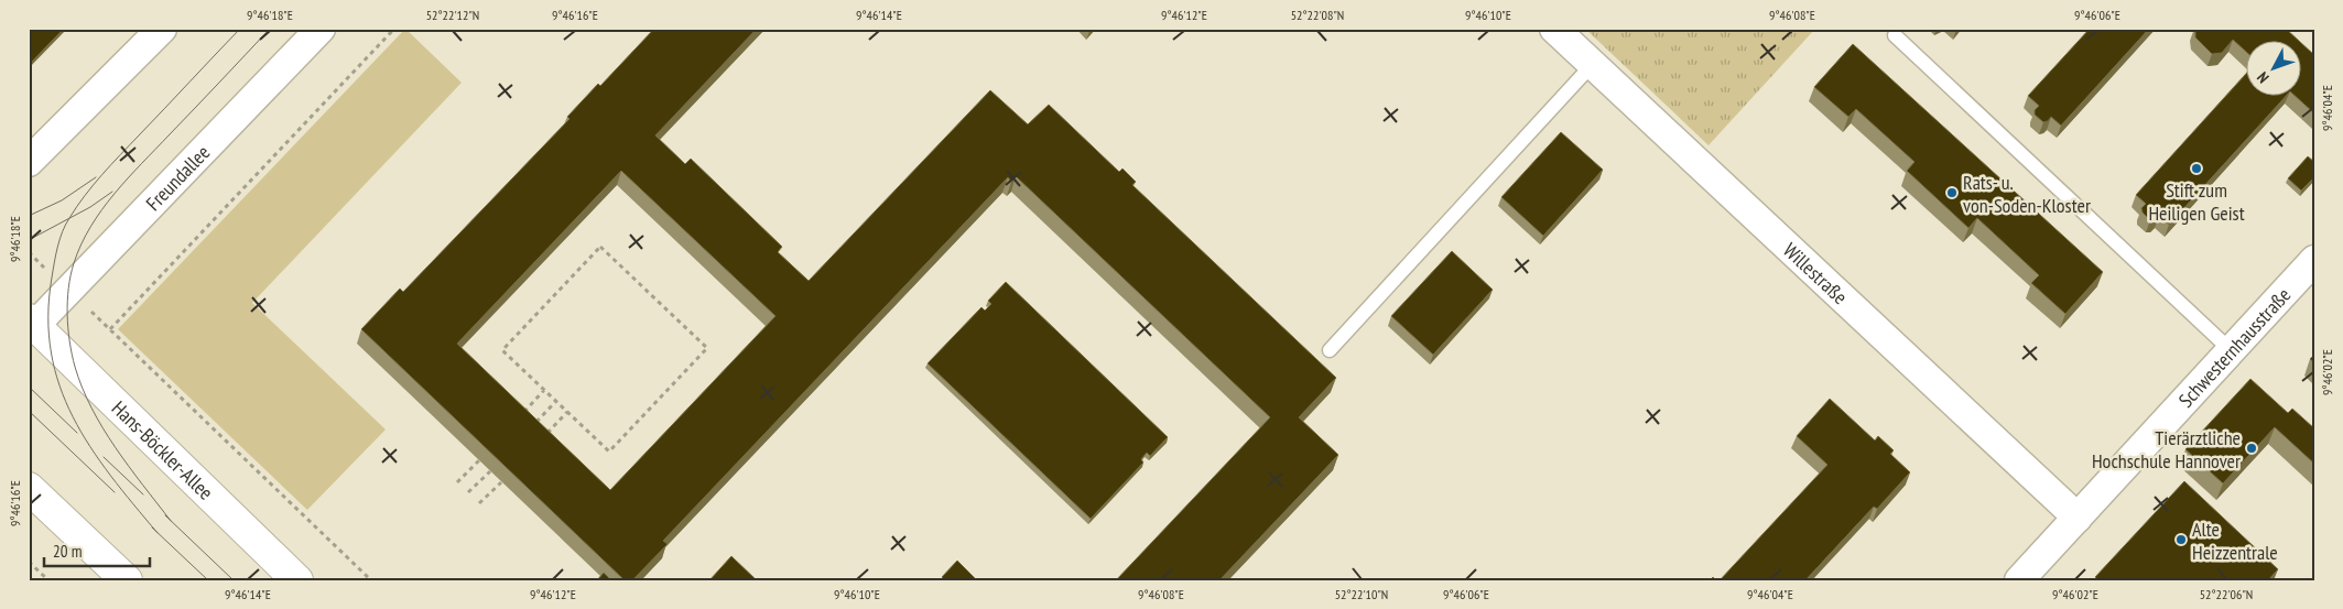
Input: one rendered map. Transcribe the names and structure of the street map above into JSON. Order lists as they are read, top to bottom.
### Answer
{
  "streets": {
    "main road": ["Hans-Böckler-Allee"],
    "street": ["Freundallee", "Willestraße", "Schwesternhausstraße"]
  },
  "crossings": [
    ["Freundallee", "Hans-Böckler-Allee"],
    ["Willestraße", "Schwesternhausstraße"]
  ],
  "places": [
    "Stift zum Heiligen Geist",
    "Rats- u. von-Soden-Kloster",
    "Tierärztliche Hochschule Hannover",
    "Alte Heizzentrale"
  ],
  "scale_bar": "20 m",
  "north": "bottom left",
  "coordinates": [
    "9°46'18\"E",
    "52°22'12\"N",
    "9°46'16\"E",
    "9°46'14\"E",
    "9°46'12\"E",
    "52°22'08\"N",
    "9°46'10\"E",
    "9°46'08\"E",
    "9°46'06\"E",
    "9°46'04\"E",
    "9°46'02\"E",
    "52°22'10\"N",
    "52°22'06\"N"
  ]
}
